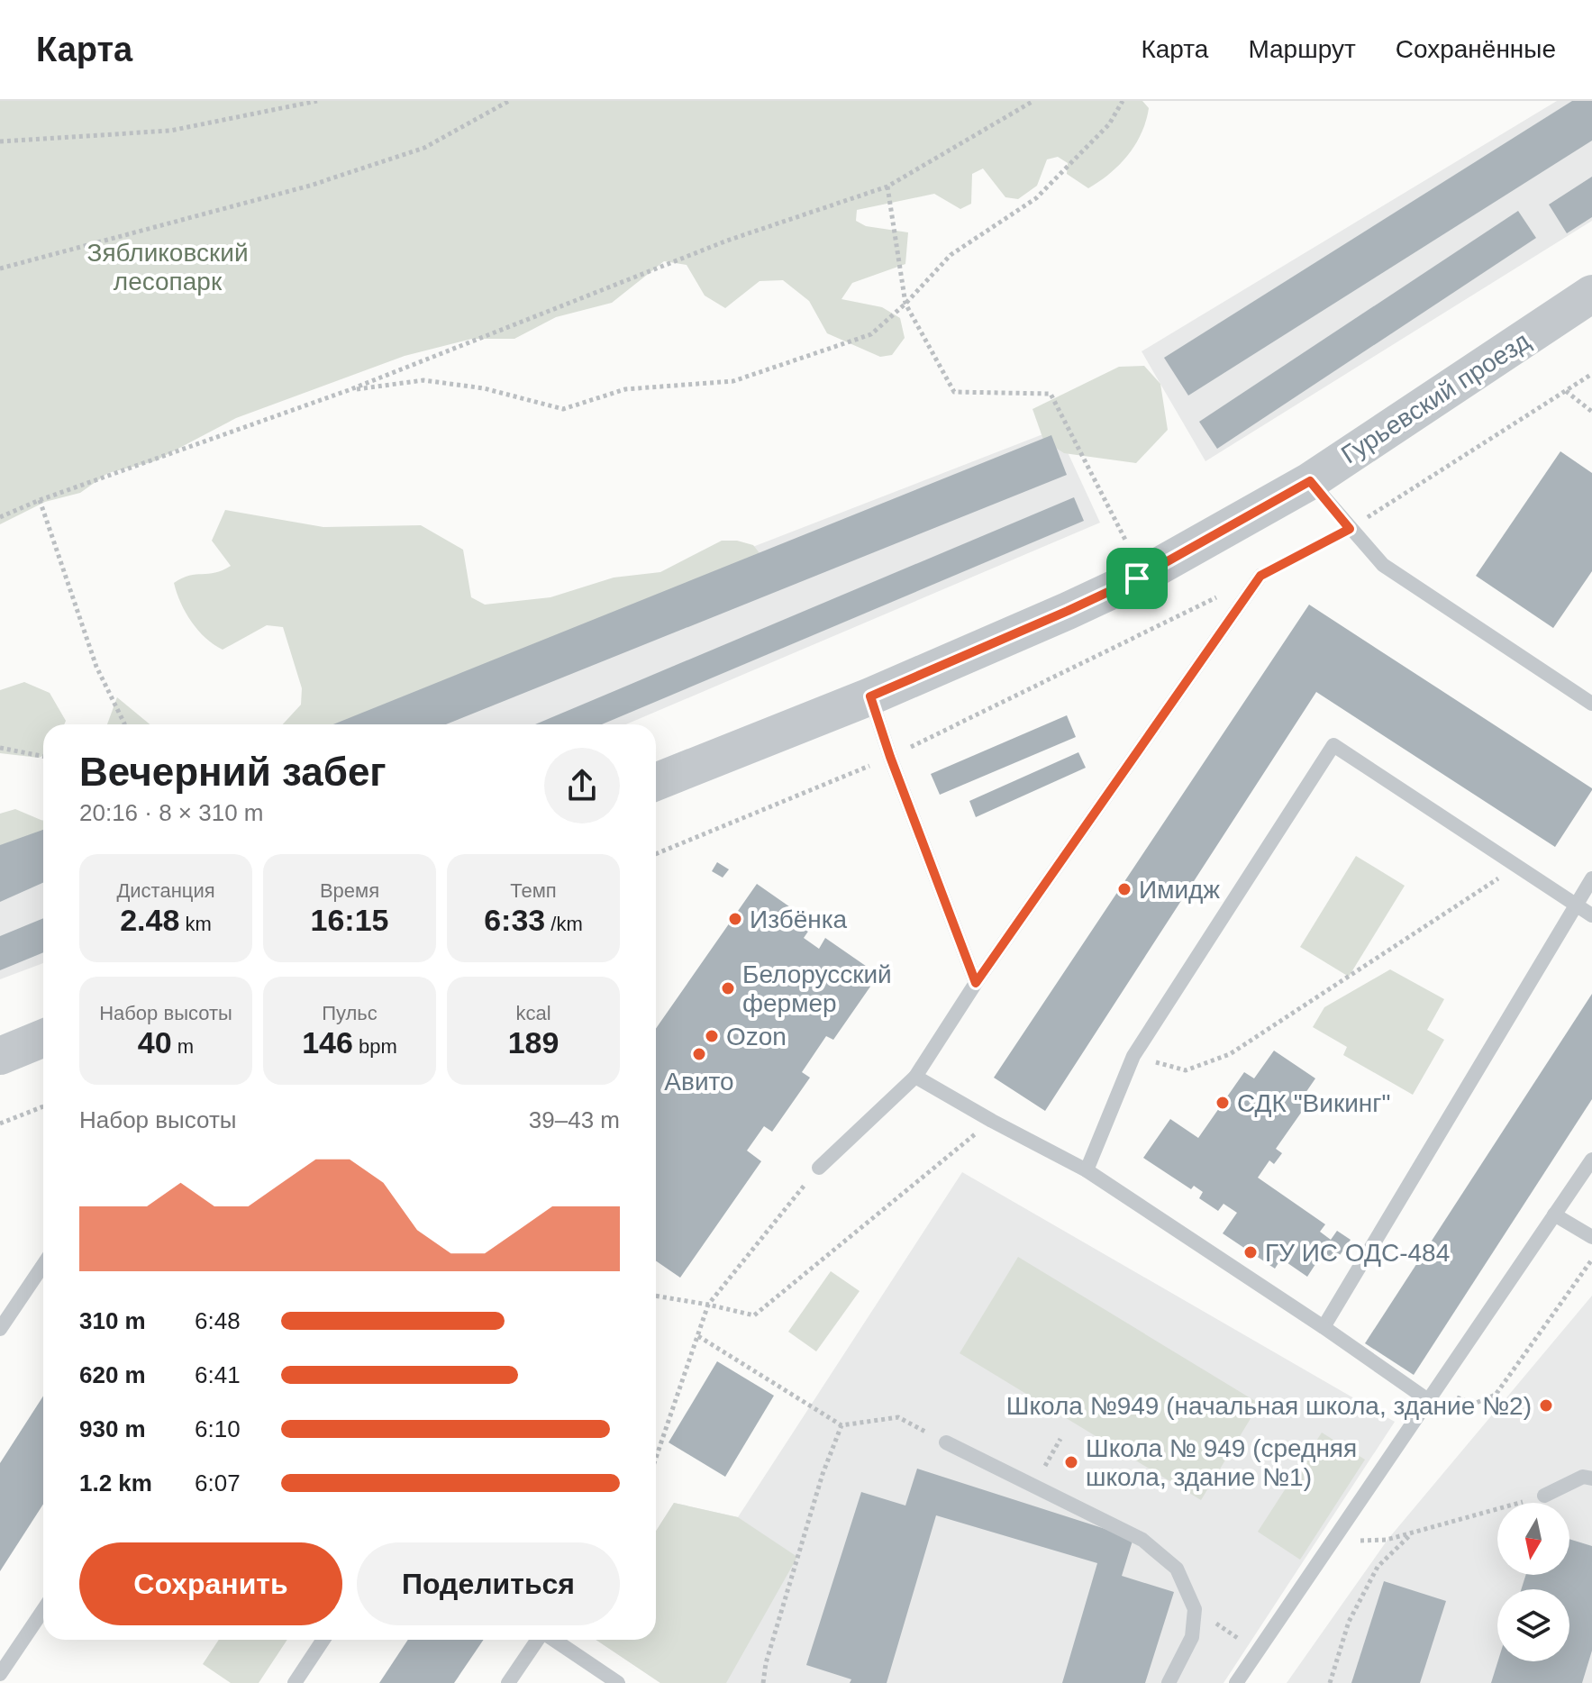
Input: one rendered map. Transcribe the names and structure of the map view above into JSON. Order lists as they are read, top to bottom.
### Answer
{
  "streets": {
    "street": ["Гурьевский проезд"]
  },
  "parks": ["Зябликовский лесопарк"],
  "places": [
    "Имидж",
    "Избёнка",
    "Белорусский фермер",
    "Ozon",
    "Авито",
    "СДК \"Викинг\"",
    "ГУ ИС ОДС-484",
    "Школа №949 (начальная школа, здание №2)",
    "Школа № 949 (средняя школа, здание №1)"
  ],
  "north": "bottom",
  "page": {
    "header": "Карта",
    "nav": ["Карта", "Маршрут", "Сохранённые"],
    "heading": ["Вечерний забег", "20:16 · 8 × 310 m"],
    "stats": [
      ["Дистанция", "2.48 km"],
      ["Время", "16:15"],
      ["Темп", "6:33 /km"],
      ["Набор высоты", "40 m"],
      ["Пульс", "146 bpm"],
      ["kcal", "189"]
    ],
    "chart": ["Набор высоты", "39–43 m"],
    "list": [
      {
        "name": "310 m",
        "note": "6:48"
      },
      {
        "name": "620 m",
        "note": "6:41"
      },
      {
        "name": "930 m",
        "note": "6:10"
      },
      {
        "name": "1.2 km",
        "note": "6:07"
      }
    ],
    "buttons": ["Сохранить", "Поделиться"]
  }
}
